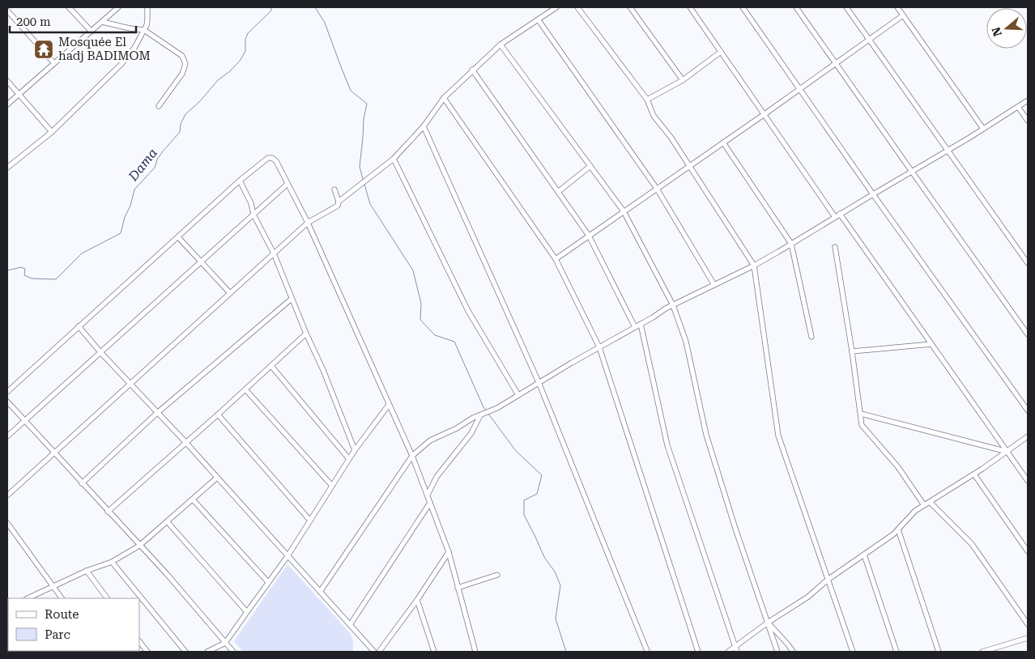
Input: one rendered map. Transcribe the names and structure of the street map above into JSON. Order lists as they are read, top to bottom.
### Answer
{
  "water": ["Dama"],
  "places": {
    "temple": ["Mosquée El hadj BADIMOM"]
  },
  "legend": ["Route", "Parc"],
  "scale_bar": "200 m",
  "north": "left"
}
